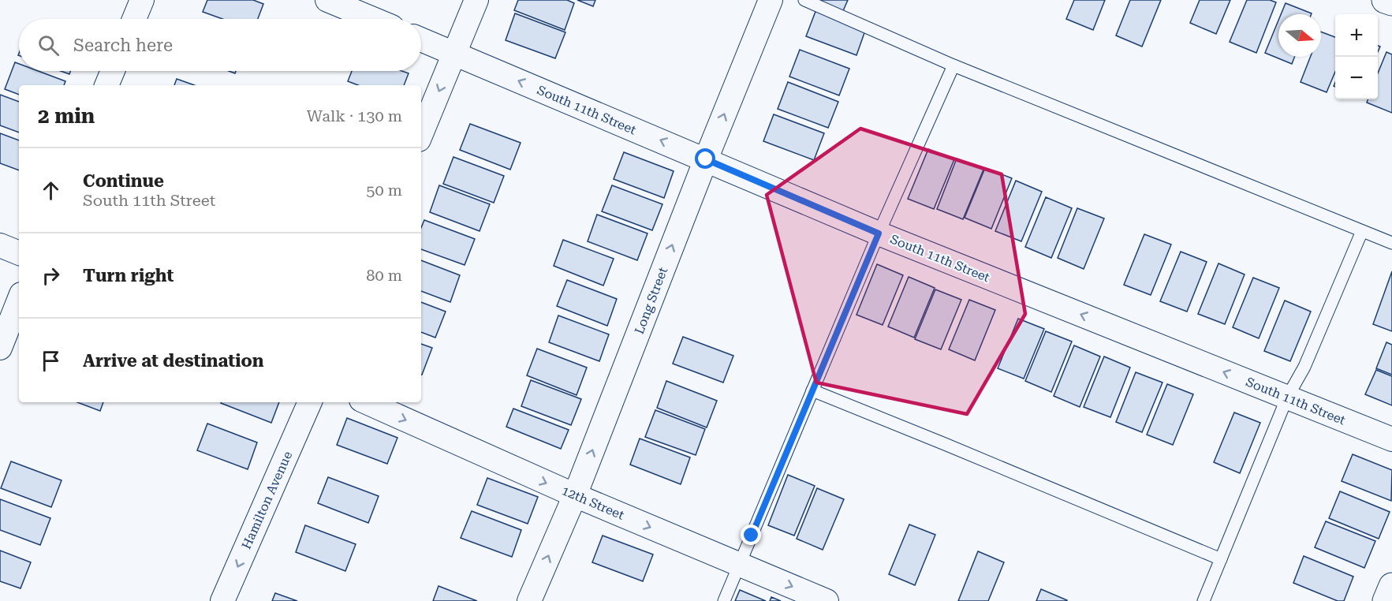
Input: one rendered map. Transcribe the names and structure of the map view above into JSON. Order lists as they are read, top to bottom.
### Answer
{
  "streets": {
    "street": [
      "South 11th Street",
      "Long Street",
      "Hamilton Avenue",
      "12th Street"
    ]
  },
  "crossings": [
    ["South 11th Street", "Long Street"],
    ["Long Street", "12th Street"]
  ],
  "one_way": [
    "South 11th Street",
    "Long Street",
    "Hamilton Avenue",
    "12th Street"
  ],
  "north": "right",
  "page": {
    "map_buttons": ["+", "−"],
    "search": "Search here",
    "heading": ["2 min", "Walk · 130 m"],
    "list": [
      ["Continue", "South 11th Street", "50 m"],
      ["Turn right", "80 m"],
      "Arrive at destination"
    ]
  }
}
